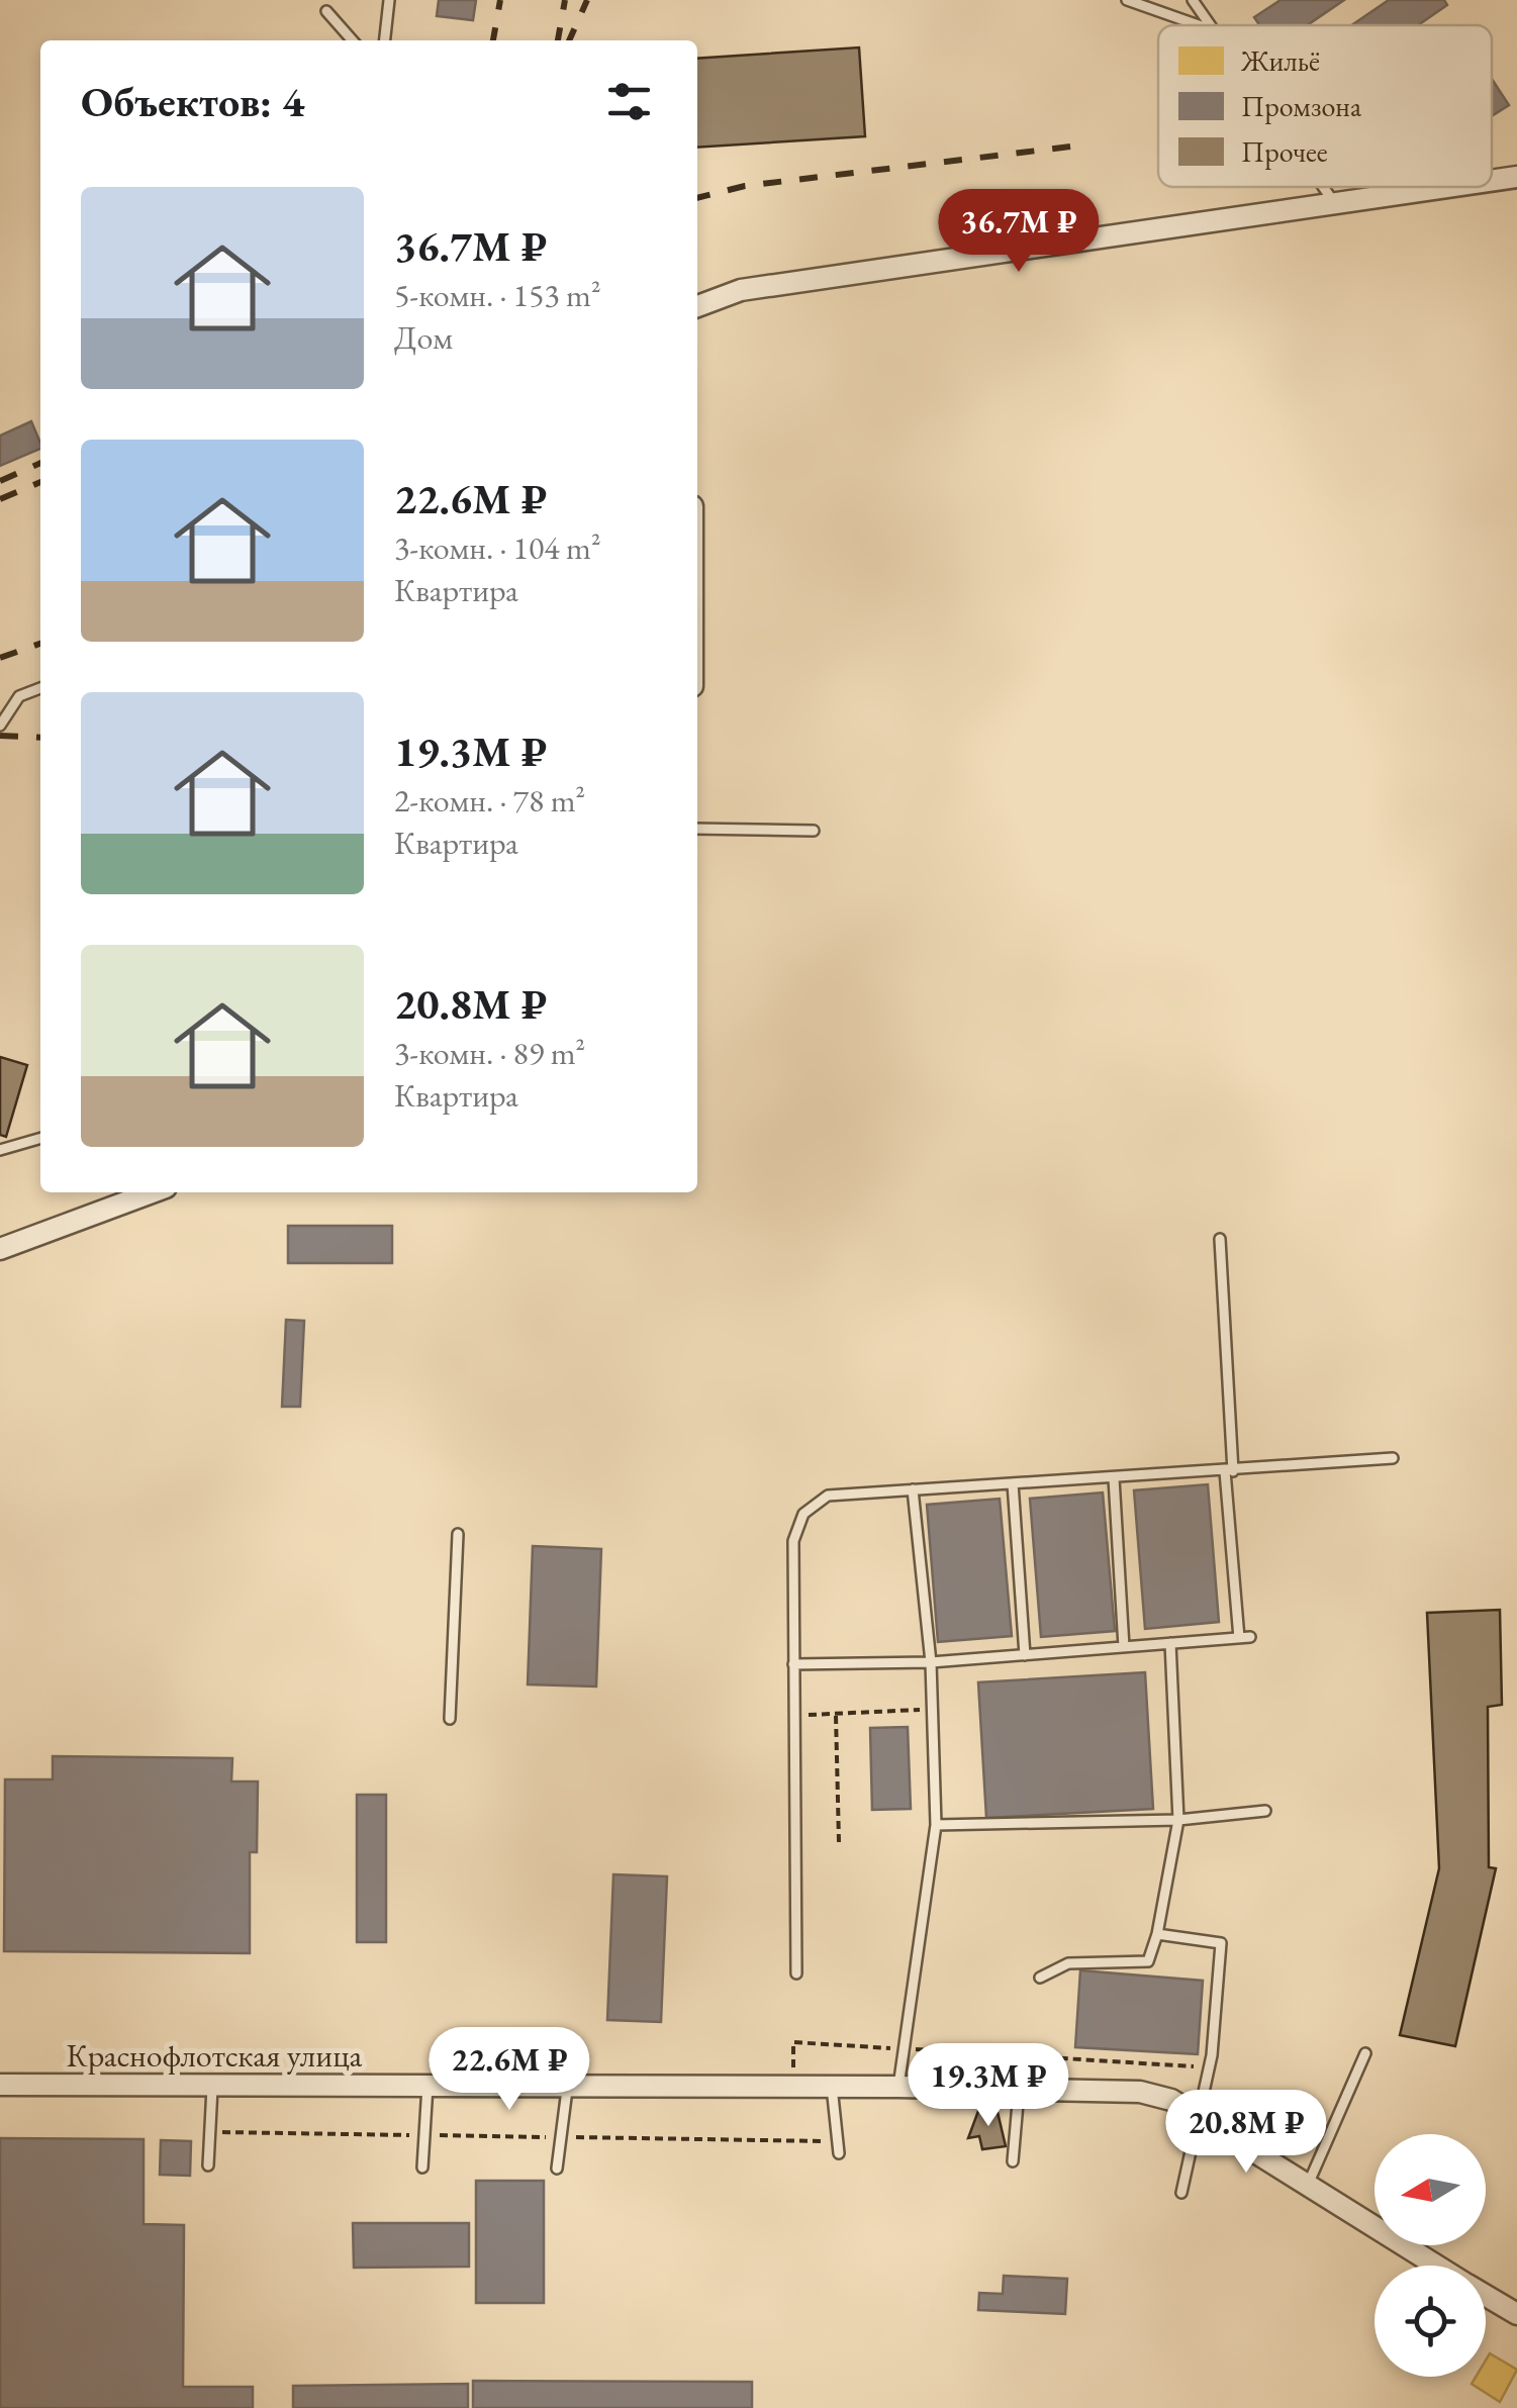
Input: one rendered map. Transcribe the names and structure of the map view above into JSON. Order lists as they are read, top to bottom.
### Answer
{
  "streets": {
    "street": ["Краснофлотская улица"]
  },
  "legend": ["Жильё", "Промзона", "Прочее"],
  "north": "left",
  "page": {
    "heading": "Объектов: 4",
    "list": [
      {
        "name": "36.7M ₽",
        "note": "5-комн. · 153 m² · Дом"
      },
      {
        "name": "22.6M ₽",
        "note": "3-комн. · 104 m² · Квартира"
      },
      {
        "name": "19.3M ₽",
        "note": "2-комн. · 78 m² · Квартира"
      },
      {
        "name": "20.8M ₽",
        "note": "3-комн. · 89 m² · Квартира"
      }
    ],
    "price": [
      "36.7M ₽",
      "22.6M ₽",
      "19.3M ₽",
      "20.8M ₽"
    ]
  }
}
